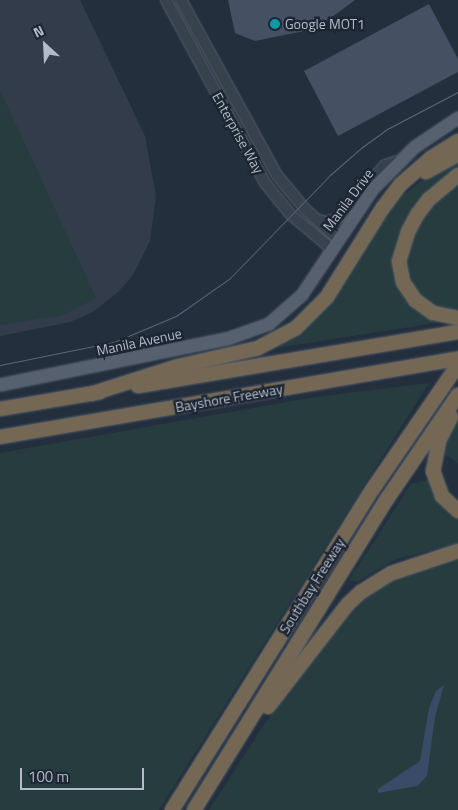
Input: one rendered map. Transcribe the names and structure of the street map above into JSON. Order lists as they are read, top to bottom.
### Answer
{
  "streets": {
    "highway": ["Bayshore Freeway", "Southbay Freeway"],
    "main road": ["Manila Drive", "Manila Avenue"],
    "street": ["Enterprise Way"]
  },
  "crossings": [
    ["Enterprise Way", "Manila Drive"],
    ["Manila Drive", "Manila Avenue"],
    ["Bayshore Freeway", "Southbay Freeway"]
  ],
  "places": ["Google MOT1"],
  "scale_bar": "100 m",
  "north": "top left"
}
